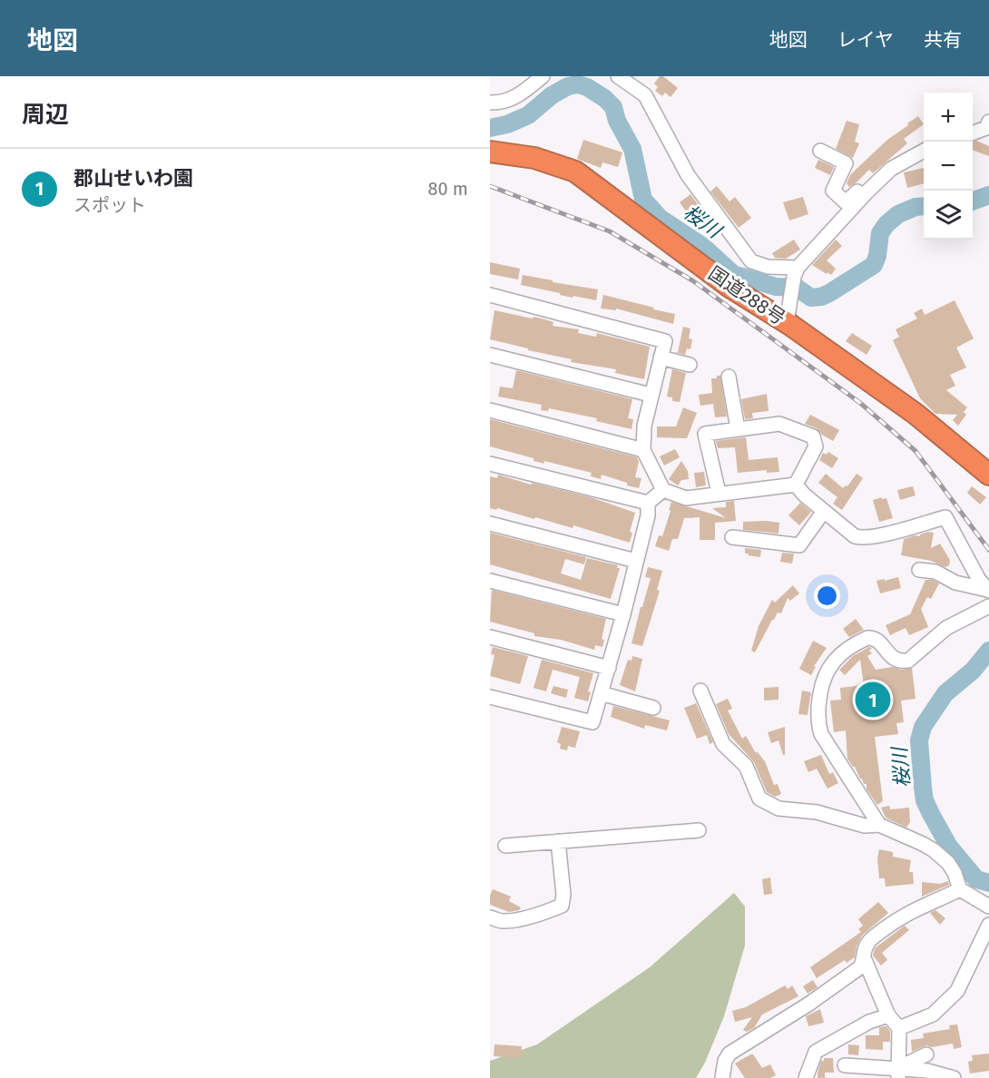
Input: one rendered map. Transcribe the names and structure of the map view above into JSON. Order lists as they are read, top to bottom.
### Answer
{
  "streets": {
    "highway": ["国道288号"]
  },
  "water": ["桜川"],
  "page": {
    "header": "地図",
    "nav": ["地図", "レイヤ", "共有"],
    "heading": "周辺",
    "map_buttons": ["+", "−"],
    "list": [
      {
        "mark": "1",
        "name": "郡山せいわ園",
        "note": "スポット",
        "value": "80 m"
      }
    ],
    "pins": "1"
  }
}
